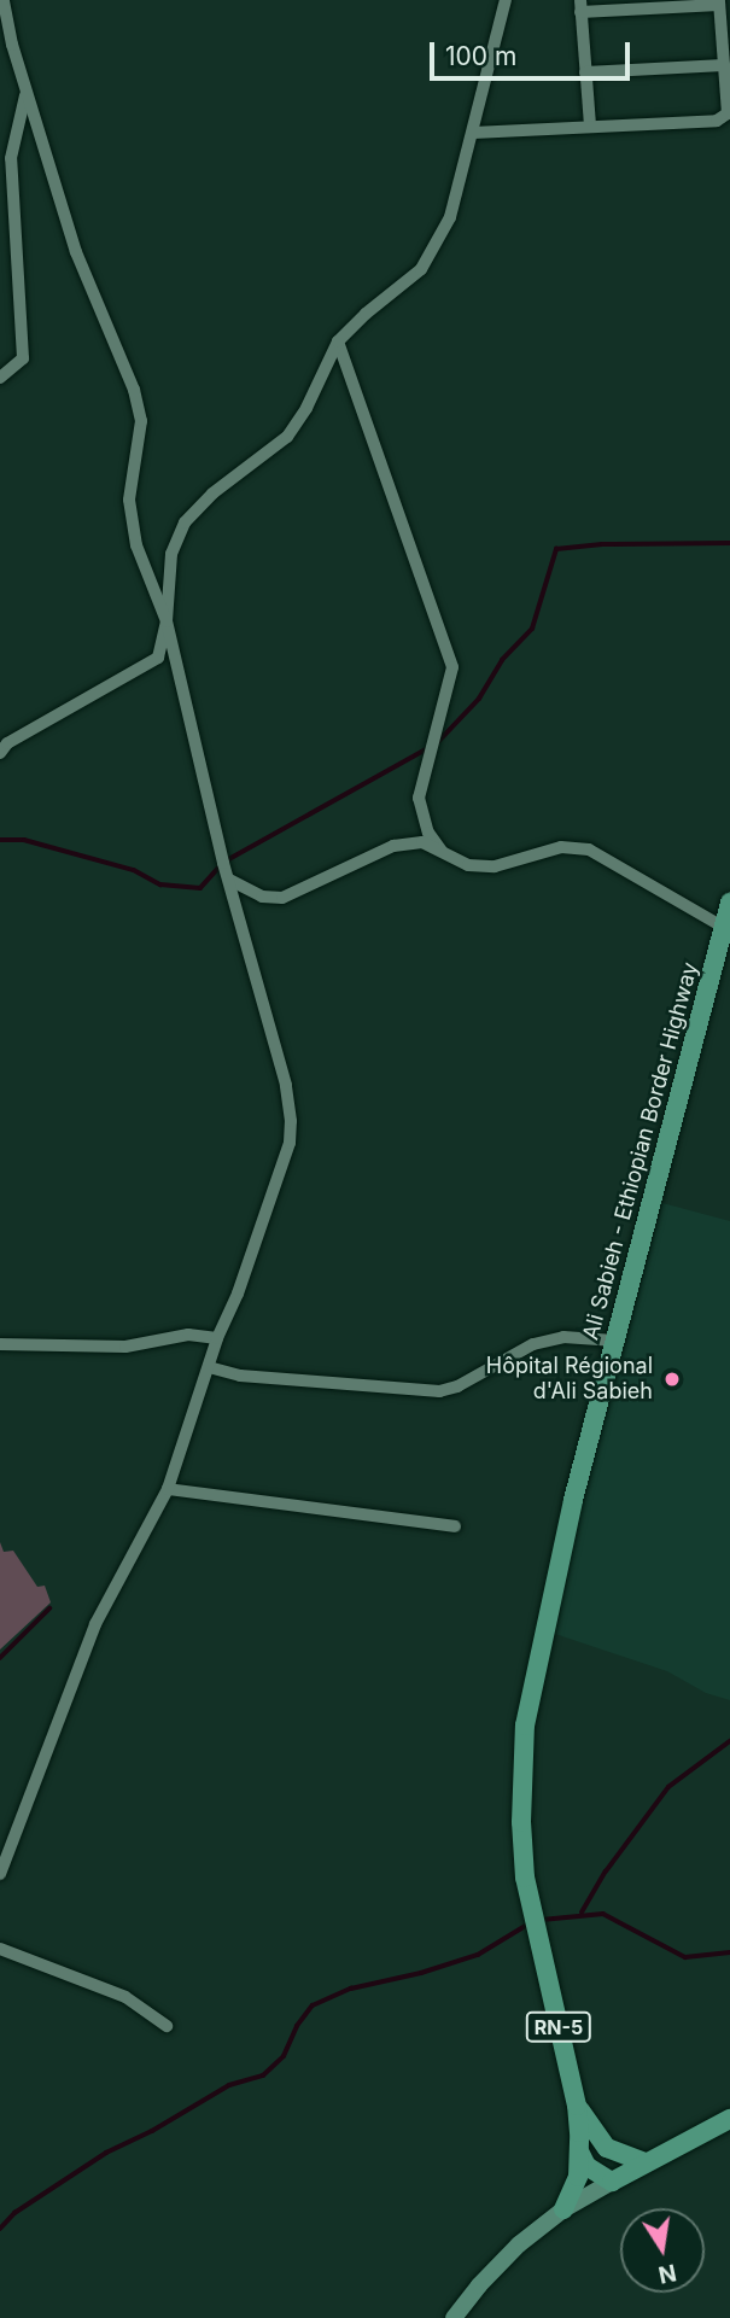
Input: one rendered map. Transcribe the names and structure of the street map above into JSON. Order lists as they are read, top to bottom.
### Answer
{
  "streets": {
    "main road": ["Ali Sabieh - Ethiopian Border Highway", "RN-5"]
  },
  "crossings": [
    ["Ali Sabieh - Ethiopian Border Highway", "RN-5"]
  ],
  "places": ["Hôpital Régional d'Ali Sabieh"],
  "scale_bar": "100 m",
  "north": "bottom"
}
